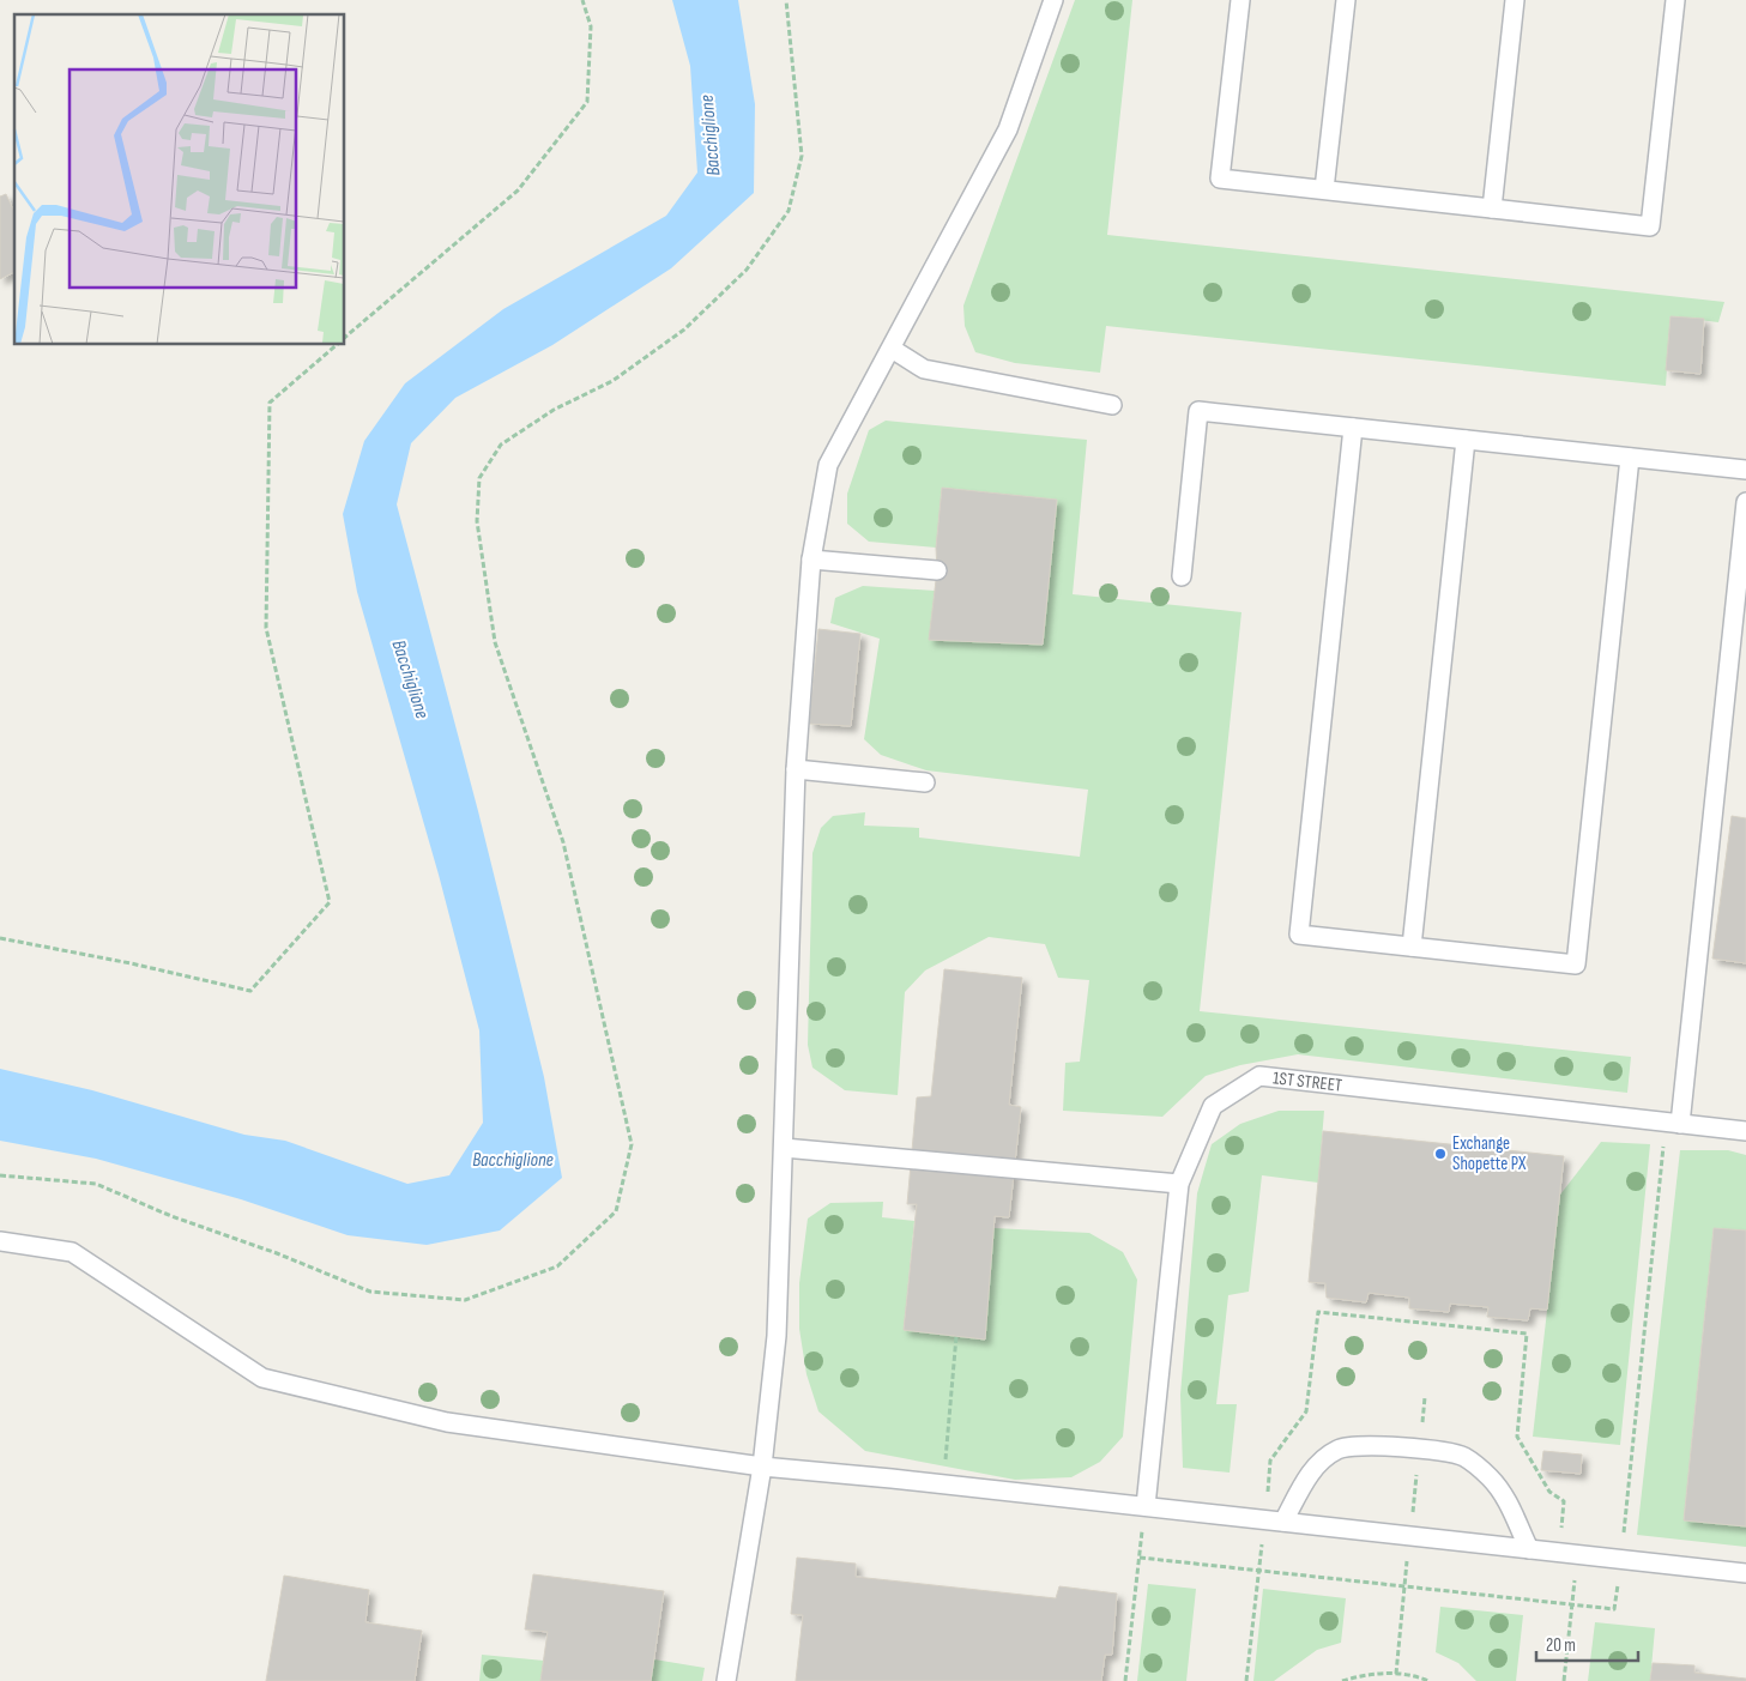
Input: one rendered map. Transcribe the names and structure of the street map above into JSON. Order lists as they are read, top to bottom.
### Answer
{
  "streets": {
    "lane": ["1ST STREET"]
  },
  "water": ["Bacchiglione"],
  "places": ["Exchange Shopette PX"],
  "scale_bar": "20 m"
}
